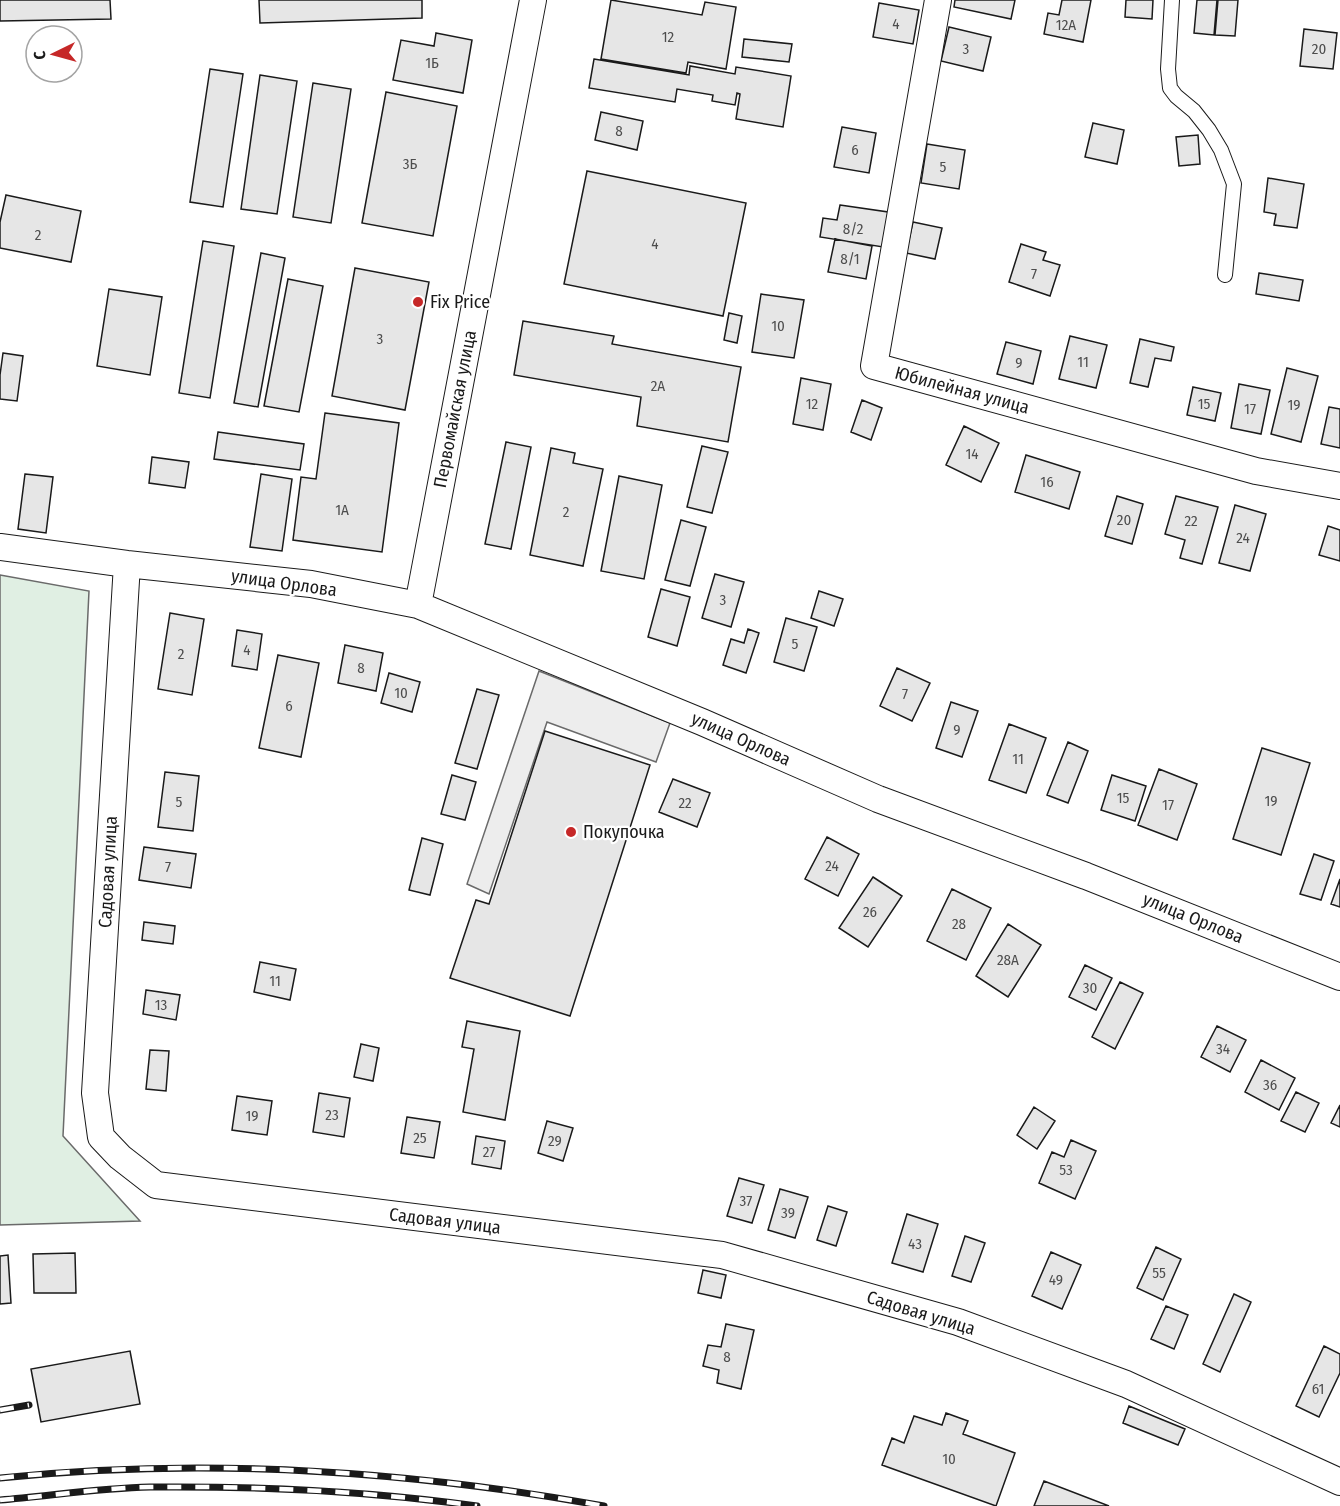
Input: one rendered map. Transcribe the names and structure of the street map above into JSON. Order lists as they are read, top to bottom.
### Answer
{
  "streets": {
    "street": [
      "Юбилейная улица",
      "Первомайская улица",
      "улица Орлова",
      "Садовая улица"
    ]
  },
  "crossings": [
    ["Первомайская улица", "улица Орлова"],
    ["улица Орлова", "Садовая улица"]
  ],
  "places": ["Fix Price", "Покупочка"],
  "house_numbers": [
    "4",
    "12А",
    "12",
    "3",
    "20",
    "1Б",
    "8",
    "6",
    "3Б",
    "5",
    "8/2",
    "2",
    "4",
    "8/1",
    "7",
    "10",
    "3",
    "11",
    "9",
    "2А",
    "12",
    "15",
    "19",
    "17",
    "14",
    "16",
    "1А",
    "2",
    "20",
    "22",
    "24",
    "3",
    "5",
    "4",
    "2",
    "8",
    "10",
    "7",
    "6",
    "9",
    "11",
    "15",
    "19",
    "5",
    "22",
    "17",
    "24",
    "7",
    "26",
    "28",
    "28А",
    "11",
    "30",
    "13",
    "34",
    "36",
    "23",
    "19",
    "25",
    "29",
    "27",
    "53",
    "37",
    "39",
    "43",
    "55",
    "49",
    "8",
    "61",
    "10"
  ],
  "north": "left"
}
